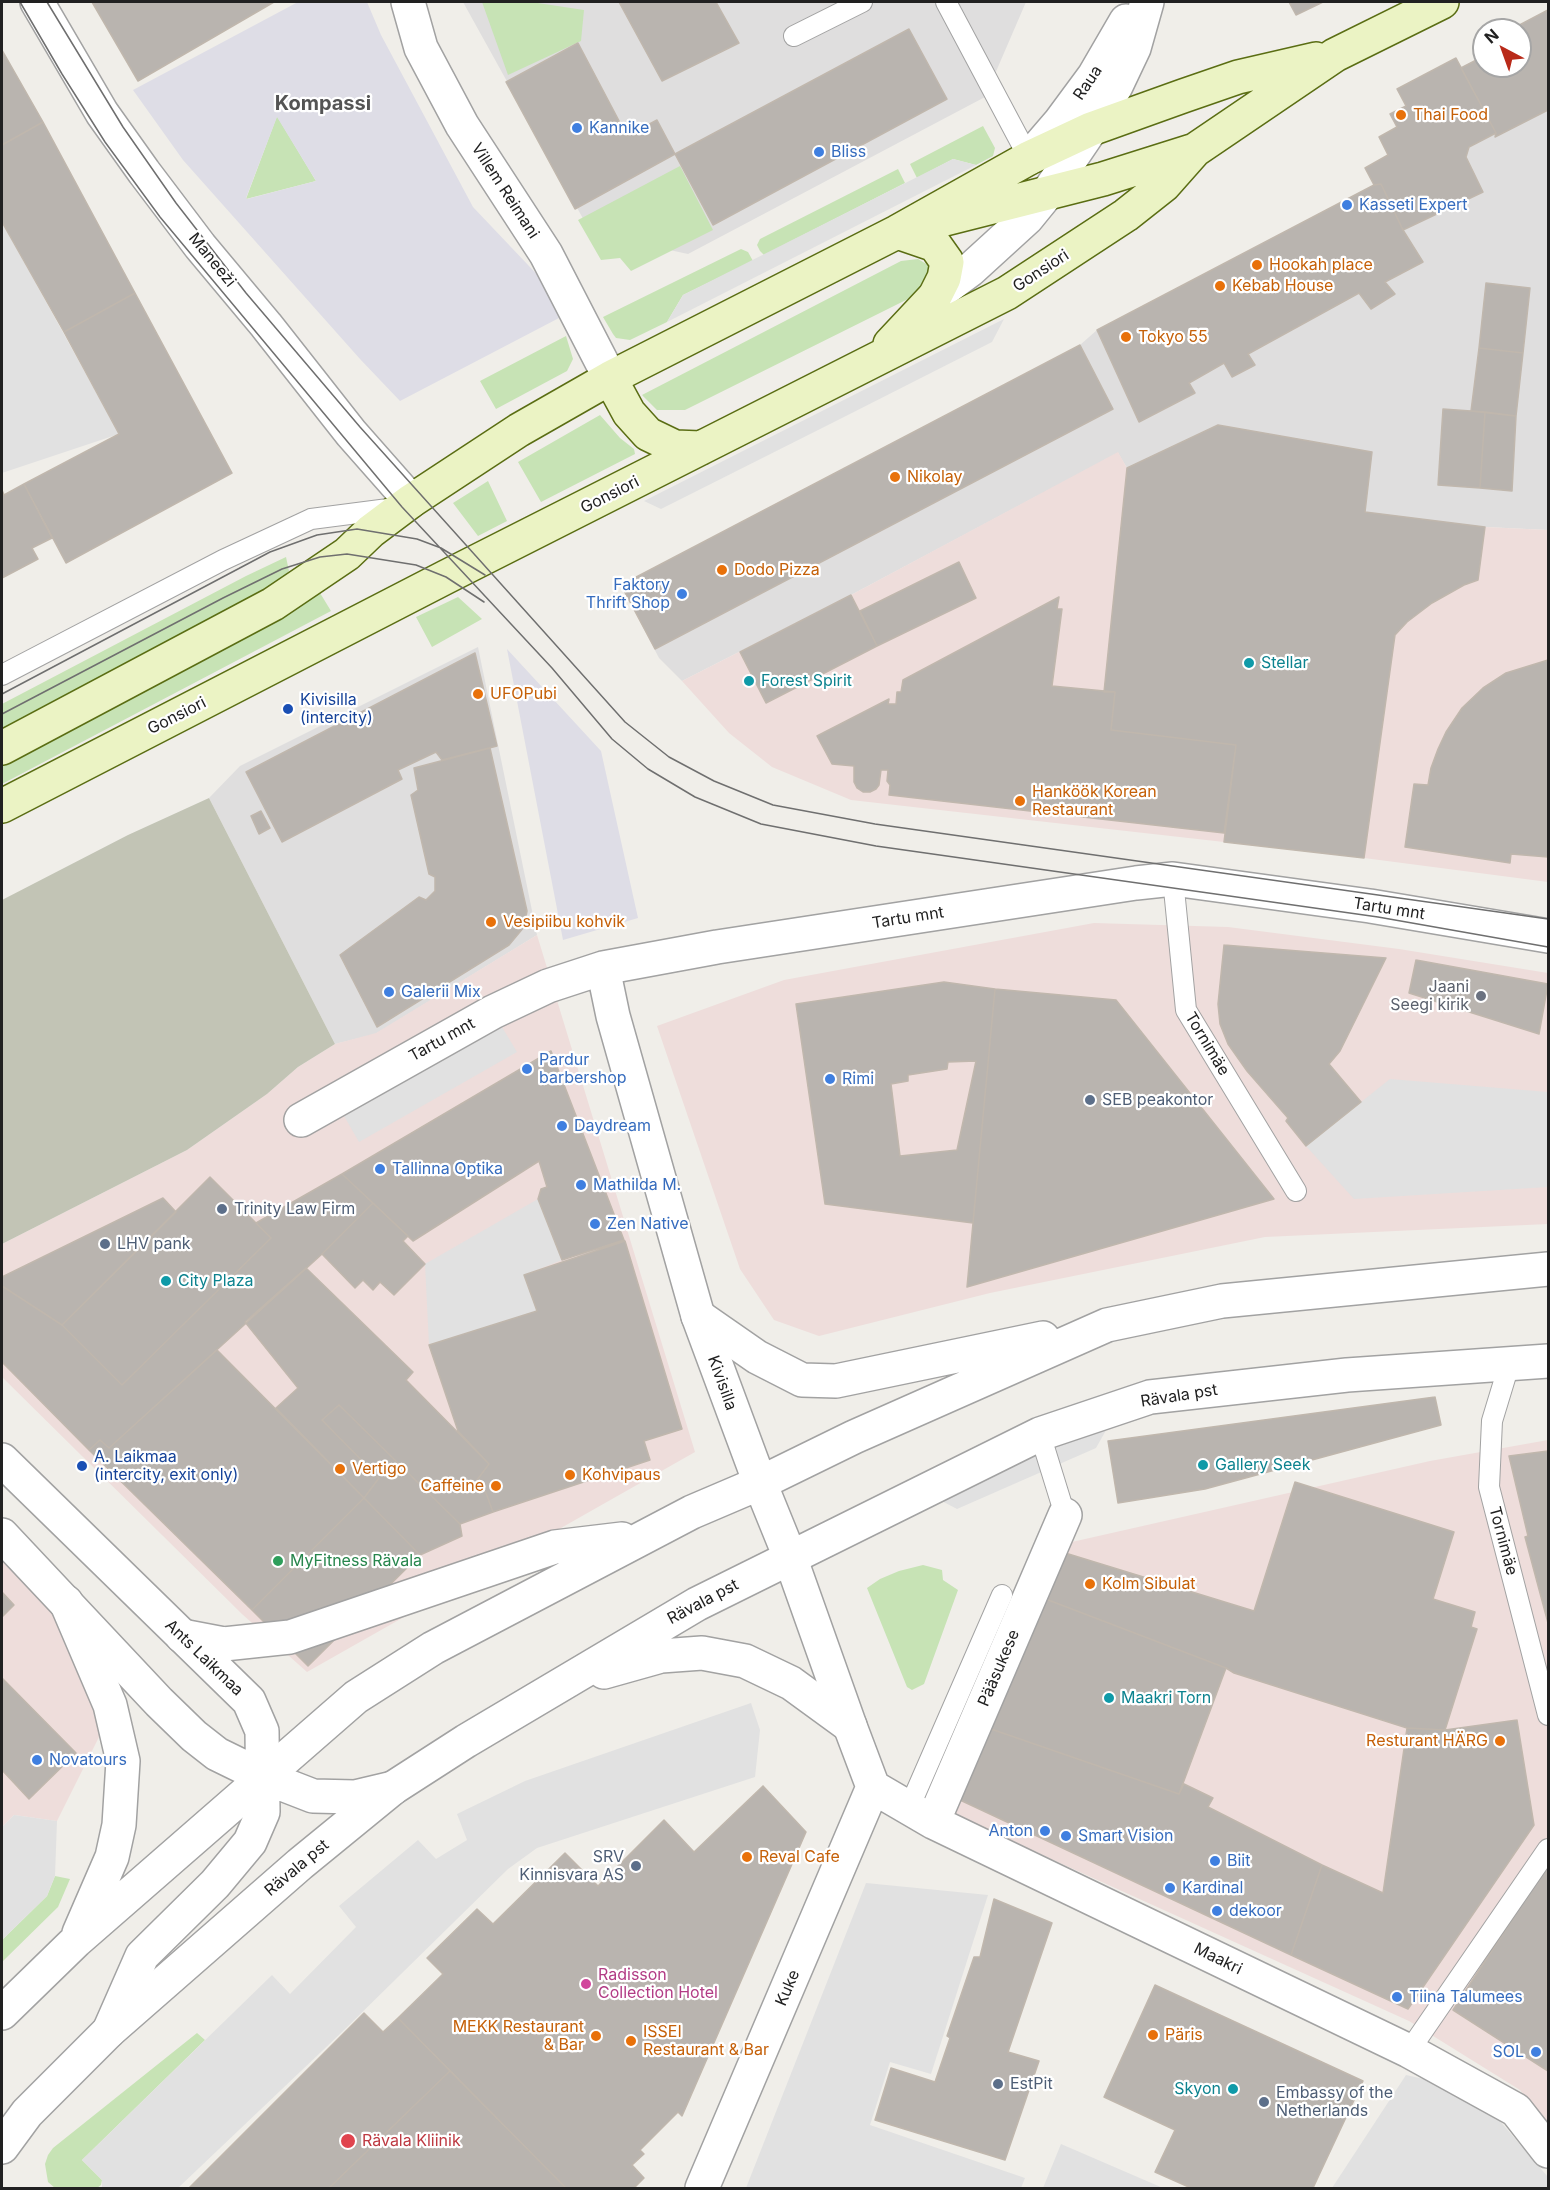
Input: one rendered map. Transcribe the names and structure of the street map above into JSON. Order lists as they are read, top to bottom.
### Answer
{
  "streets": {
    "main road": ["Gonsiori"],
    "street": [
      "Raua",
      "Villem Reimani",
      "Maneeži",
      "Tartu mnt",
      "Kivisilla",
      "Rävala pst",
      "Ants Laikmaa",
      "Pääsukese",
      "Maakri",
      "Kuke"
    ],
    "lane": ["Tornimäe"]
  },
  "crossings": [
    ["Raua", "Gonsiori"],
    ["Villem Reimani", "Gonsiori"],
    ["Maneeži", "Gonsiori"],
    ["Tartu mnt", "Tornimäe"],
    ["Tartu mnt", "Kivisilla"],
    ["Tornimäe", "Rävala pst"],
    ["Kivisilla", "Rävala pst"],
    ["Kivisilla", "Maakri"],
    ["Kivisilla", "Kuke"],
    ["Rävala pst", "Ants Laikmaa"],
    ["Pääsukese", "Maakri"],
    ["Maakri", "Kuke"]
  ],
  "districts": ["Kompassi"],
  "places": [
    "Thai Food",
    "Kannike",
    "Bliss",
    "Kasseti Expert",
    "Hookah place",
    "Kebab House",
    "Tokyo 55",
    "Nikolay",
    "Dodo Pizza",
    "Faktory Thrift Shop",
    "Stellar",
    "Forest Spirit",
    "UFOPubi",
    "Kivisilla (intercity)",
    "Hanköök Korean Restaurant",
    "Vesipiibu kohvik",
    "Galerii Mix",
    "Jaani Seegi kirik",
    "Pardur barbershop",
    "Rimi",
    "SEB peakontor",
    "Daydream",
    "Tallinna Optika",
    "Mathilda M.",
    "Trinity Law Firm",
    "Zen Native",
    "LHV pank",
    "City Plaza",
    "Gallery Seek",
    "A. Laikmaa (intercity, exit only)",
    "Vertigo",
    "Kohvipaus",
    "Caffeine",
    "MyFitness Rävala",
    "Kolm Sibulat",
    "Maakri Torn",
    "Resturant HÄRG",
    "Novatours",
    "Anton",
    "Smart Vision",
    "Reval Cafe",
    "Biit",
    "SRV Kinnisvara AS",
    "Kardinal",
    "dekoor",
    "Radisson Collection Hotel",
    "Tiina Talumees",
    "Päris",
    "MEKK Restaurant & Bar",
    "ISSEI Restaurant & Bar",
    "SOL",
    "EstPit",
    "Skyon",
    "Embassy of the Netherlands",
    "Rävala Kliinik"
  ],
  "north": "top left"
}
